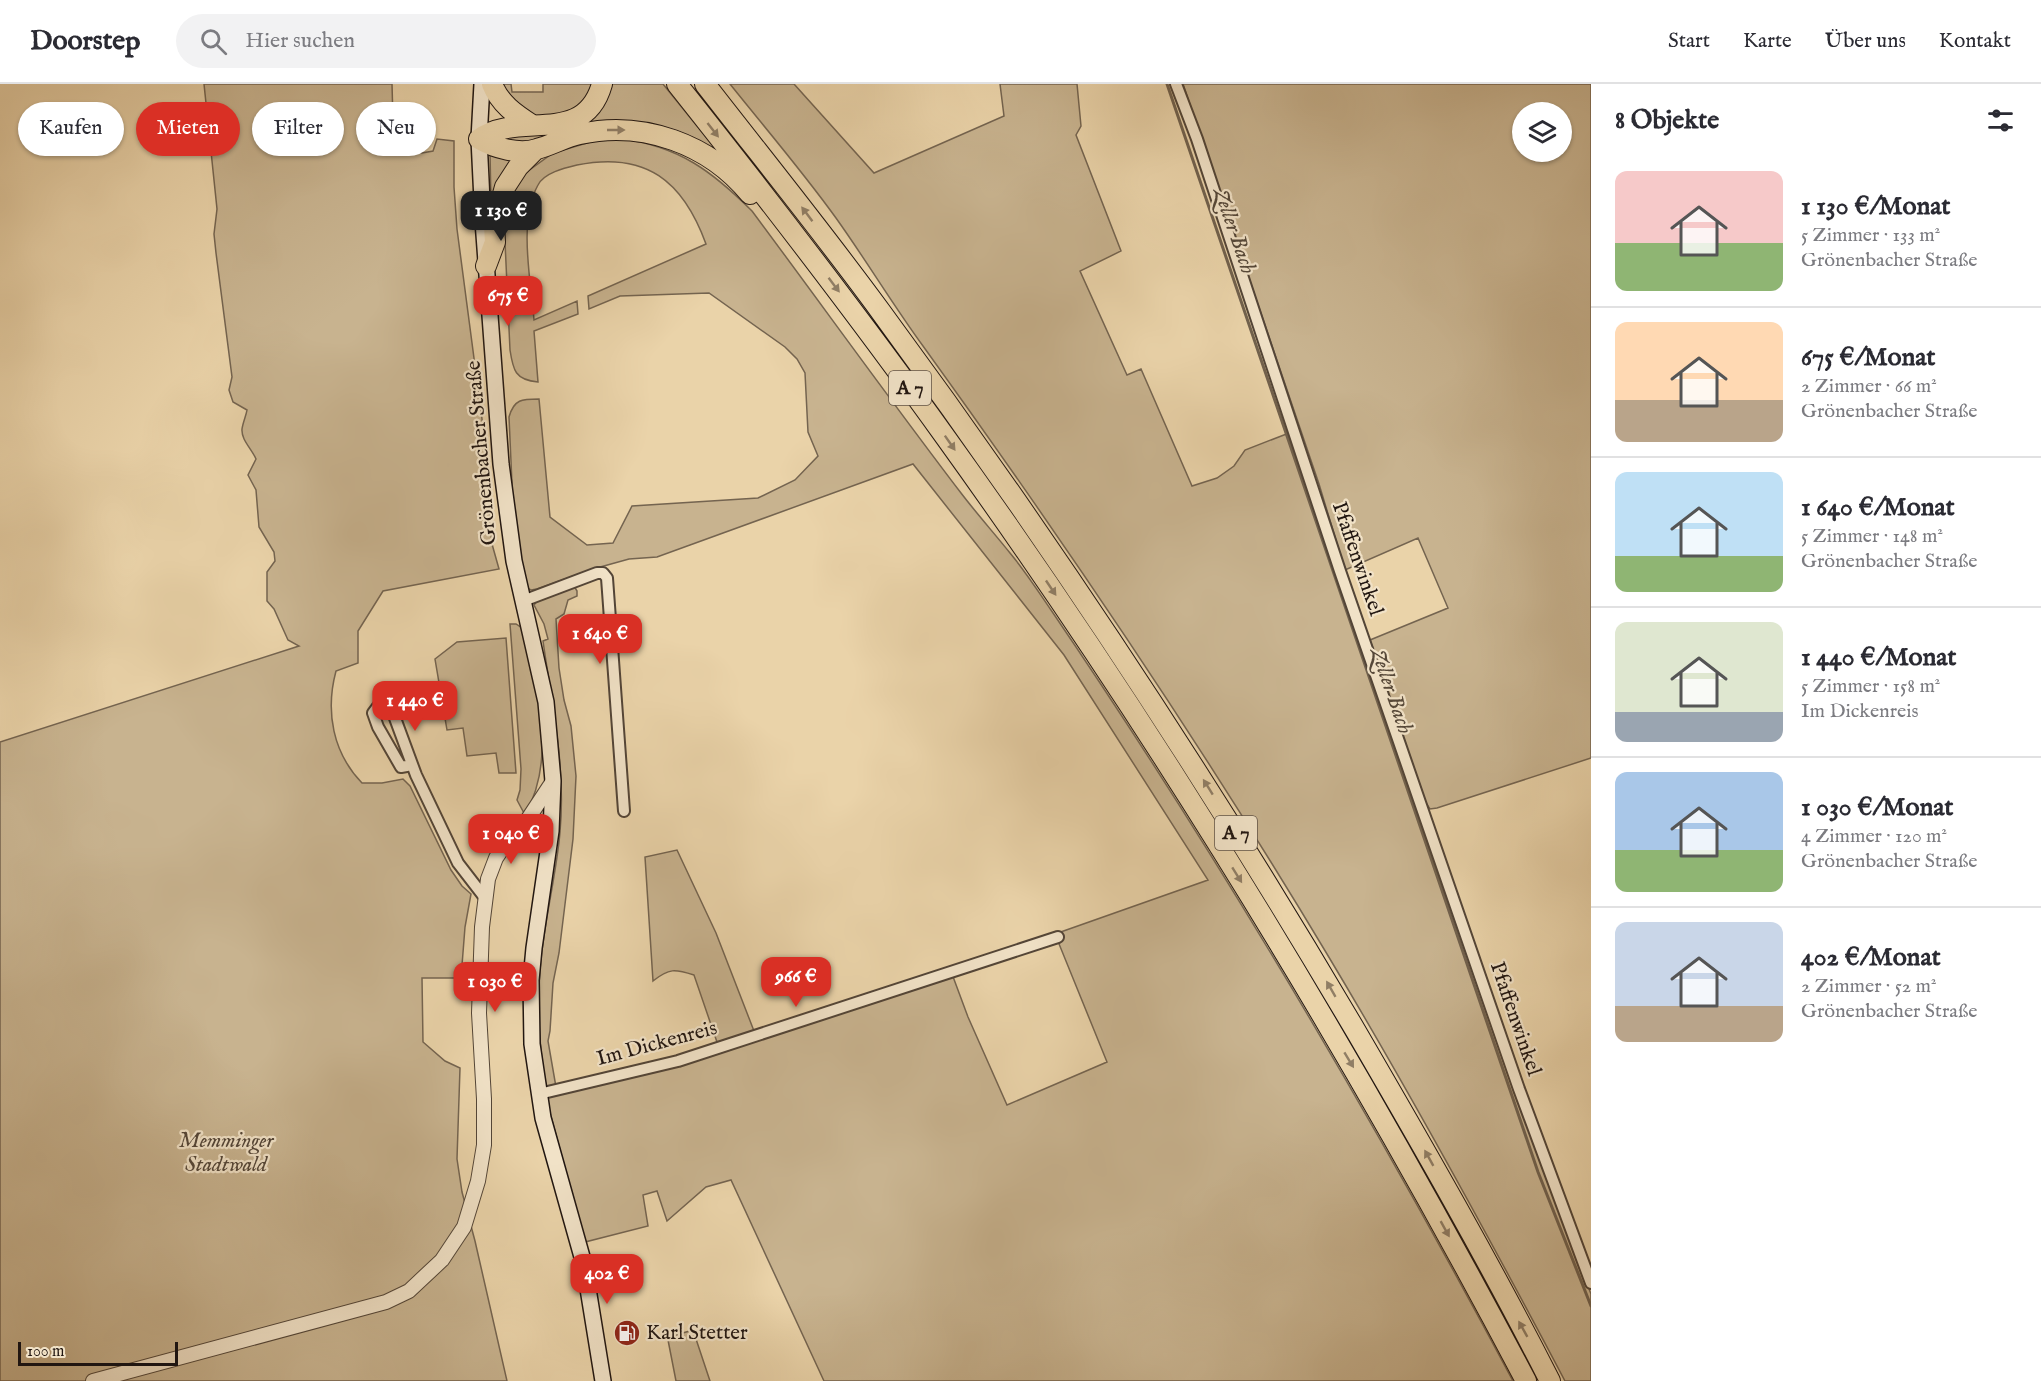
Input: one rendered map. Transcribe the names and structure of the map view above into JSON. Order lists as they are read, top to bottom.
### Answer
{
  "streets": {
    "highway": ["A 7"],
    "main road": ["Grönenbacher Straße"],
    "street": ["Pfaffenwinkel", "Im Dickenreis"]
  },
  "crossings": [
    ["A 7", "Grönenbacher Straße"],
    ["Grönenbacher Straße", "Im Dickenreis"]
  ],
  "water": ["Zeller Bach"],
  "parks": ["Memminger Stadtwald"],
  "places": {
    "fuel station": ["Karl Stetter"]
  },
  "scale_bar": "100 m",
  "page": {
    "header": "Doorstep",
    "search": "Hier suchen",
    "nav": [
      "Start",
      "Karte",
      "Über uns",
      "Kontakt"
    ],
    "heading": "8 Objekte",
    "chip": [
      "Kaufen",
      "Mieten",
      "Filter",
      "Neu"
    ],
    "list": [
      {
        "name": "1 130 €/Monat",
        "note": "5 Zimmer · 133 m² · Grönenbacher Straße"
      },
      {
        "name": "675 €/Monat",
        "note": "2 Zimmer · 66 m² · Grönenbacher Straße"
      },
      {
        "name": "1 640 €/Monat",
        "note": "5 Zimmer · 148 m² · Grönenbacher Straße"
      },
      {
        "name": "1 440 €/Monat",
        "note": "5 Zimmer · 158 m² · Im Dickenreis"
      },
      {
        "name": "1 030 €/Monat",
        "note": "4 Zimmer · 120 m² · Grönenbacher Straße"
      },
      {
        "name": "402 €/Monat",
        "note": "2 Zimmer · 52 m² · Grönenbacher Straße"
      }
    ],
    "price": [
      "1 130 €",
      "675 €",
      "1 640 €",
      "1 440 €",
      "1 040 €",
      "966 €",
      "1 030 €",
      "402 €"
    ],
    "scale": "100 m"
  }
}
